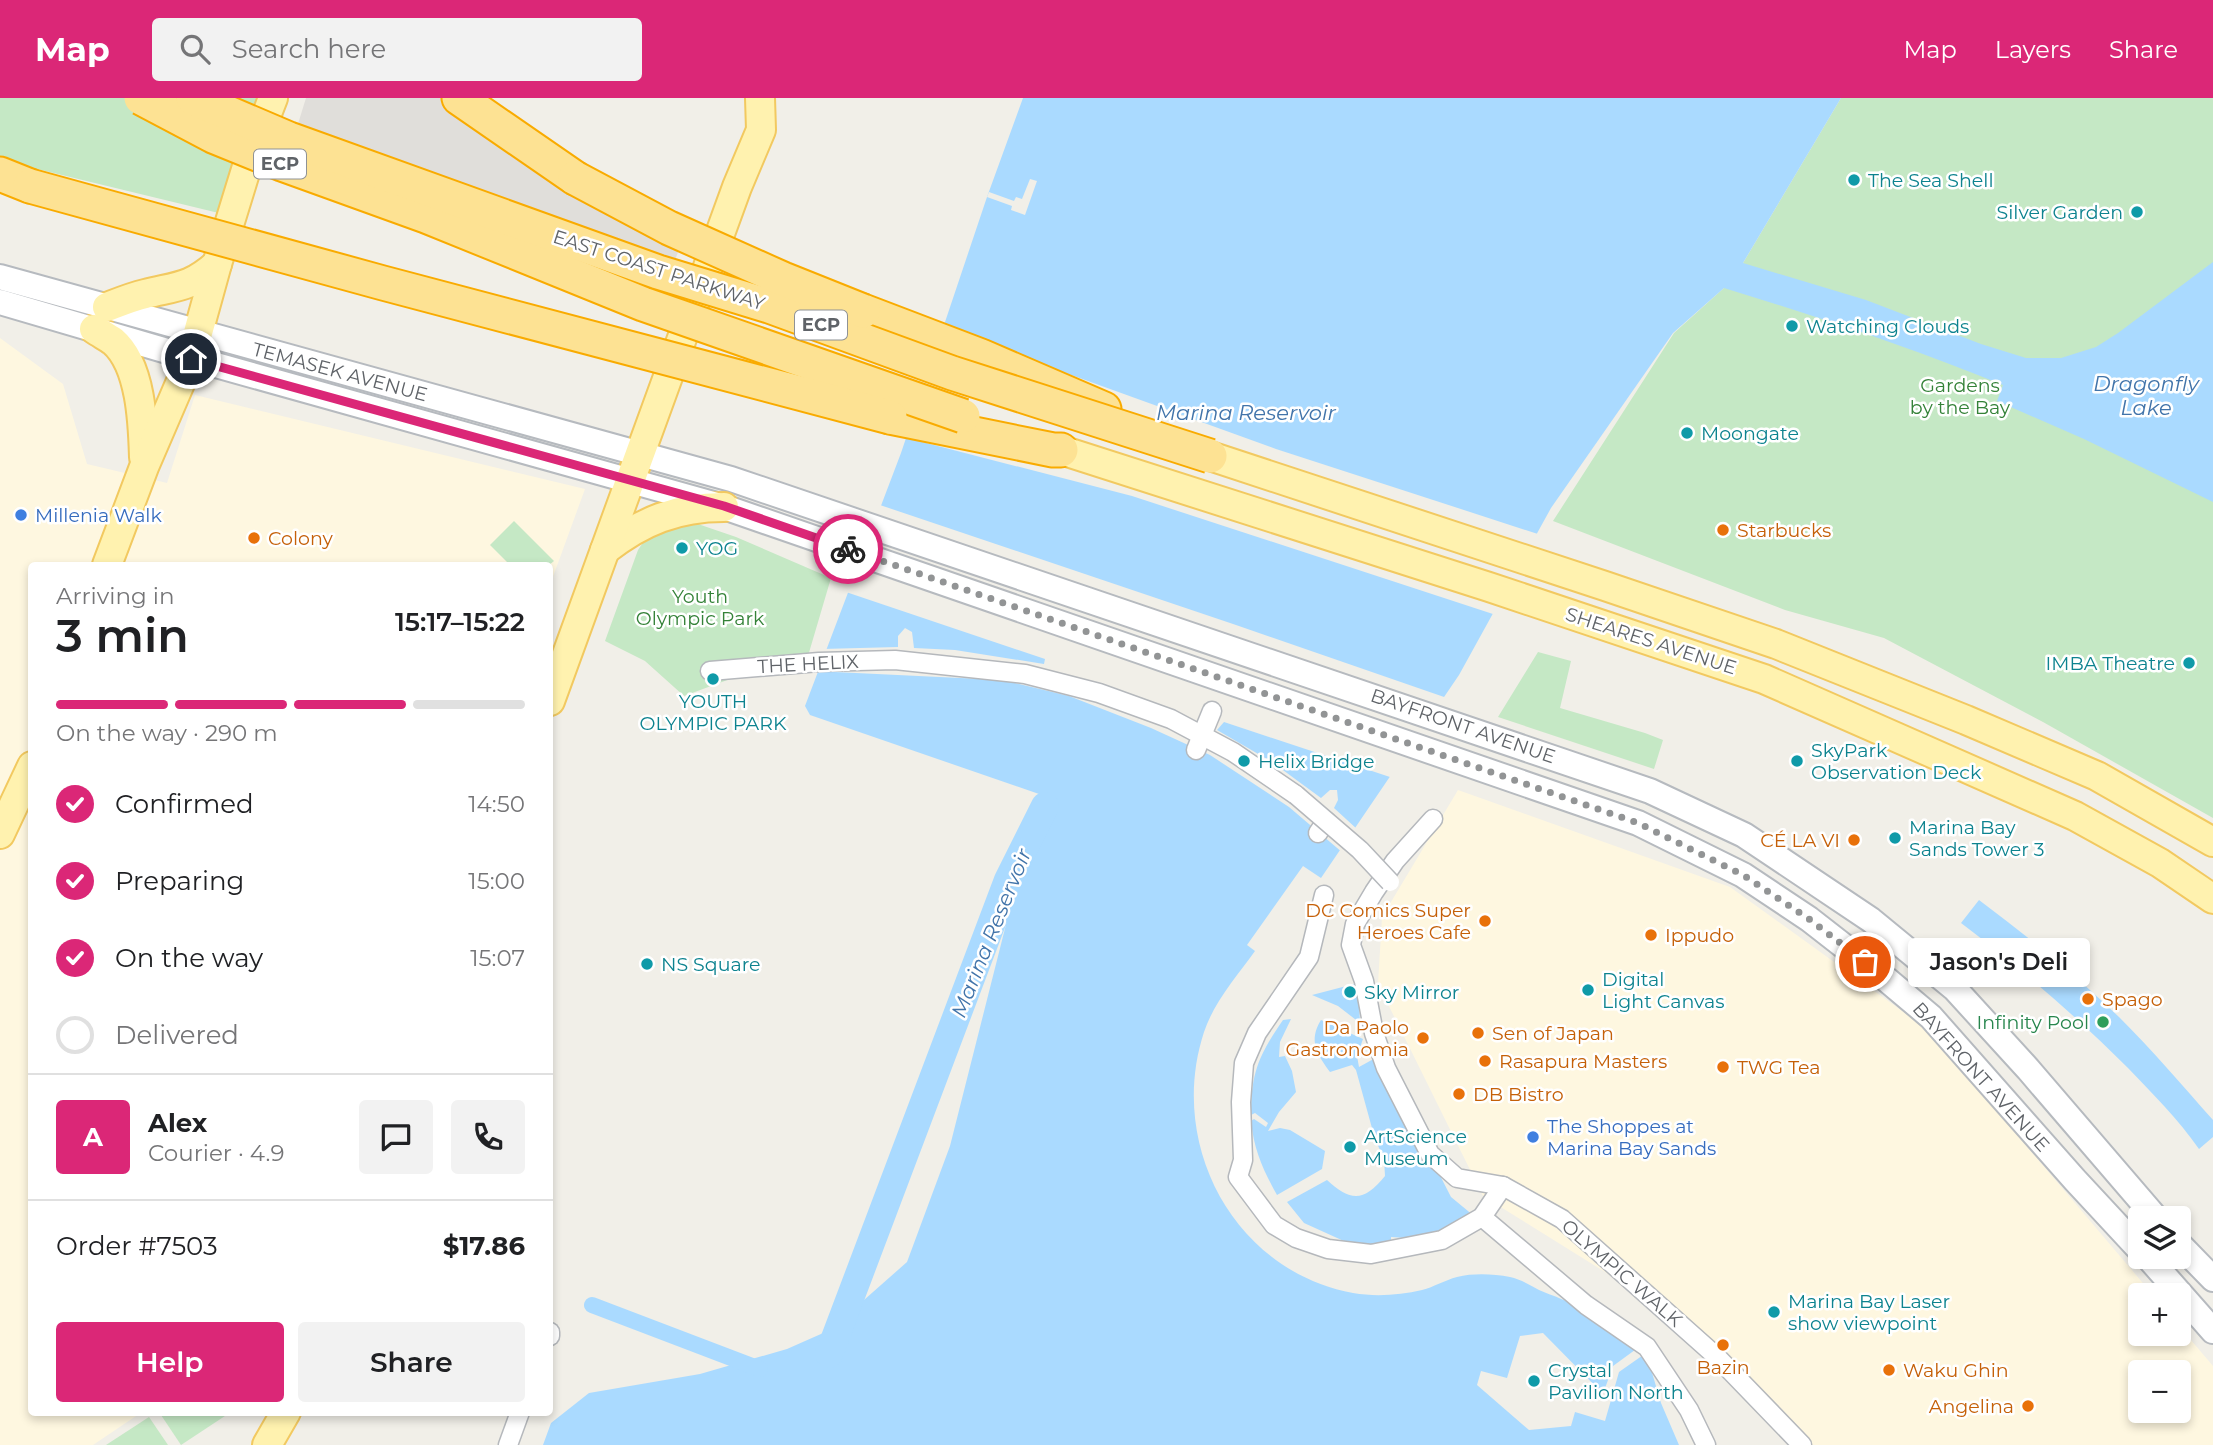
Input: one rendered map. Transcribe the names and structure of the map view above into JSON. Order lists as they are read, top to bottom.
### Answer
{
  "streets": {
    "highway": ["ECP", "EAST COAST PARKWAY"],
    "main road": ["TEMASEK AVENUE", "SHEARES AVENUE", "BAYFRONT AVENUE"],
    "street": ["THE HELIX", "OLYMPIC WALK"]
  },
  "crossings": [
    ["EAST COAST PARKWAY", "SHEARES AVENUE"],
    ["TEMASEK AVENUE", "BAYFRONT AVENUE"]
  ],
  "water": ["Dragonfly Lake", "Marina Reservoir"],
  "parks": ["Gardens by the Bay", "Youth Olympic Park"],
  "places": [
    "The Sea Shell",
    "Silver Garden",
    "Watching Clouds",
    "Moongate",
    "Millenia Walk",
    "Starbucks",
    "Colony",
    "YOG",
    "IMBA Theatre",
    "YOUTH OLYMPIC PARK",
    "Helix Bridge",
    "SkyPark Observation Deck",
    "Marina Bay Sands Tower 3",
    "CÉ LA VI",
    "DC Comics Super Heroes Cafe",
    "Ippudo",
    "Jason's Deli",
    "NS Square",
    "Digital Light Canvas",
    "Sky Mirror",
    "Spago",
    "Infinity Pool",
    "Sen of Japan",
    "Da Paolo Gastronomia",
    "Rasapura Masters",
    "TWG Tea",
    "DB Bistro",
    "The Shoppes at Marina Bay Sands",
    "ArtScience Museum",
    "Marina Bay Laser show viewpoint",
    "Bazin",
    "Waku Ghin",
    "Crystal Pavilion North",
    "Angelina"
  ],
  "page": {
    "header": "Map",
    "search": "Search here",
    "nav": ["Map", "Layers", "Share"],
    "heading": ["3 min", "Arriving in", "15:17–15:22"],
    "panel": [
      "Alex",
      "Courier · 4.9",
      "Order #7503",
      "$17.86"
    ],
    "bar": "On the way · 290 m",
    "list": [
      ["Confirmed", "14:50"],
      ["Preparing", "15:00"],
      ["On the way", "15:07"],
      "Delivered"
    ],
    "bubble": "Jason's Deli",
    "round": "A",
    "map_buttons": ["+", "−"],
    "buttons": ["Help", "Share"]
  }
}
